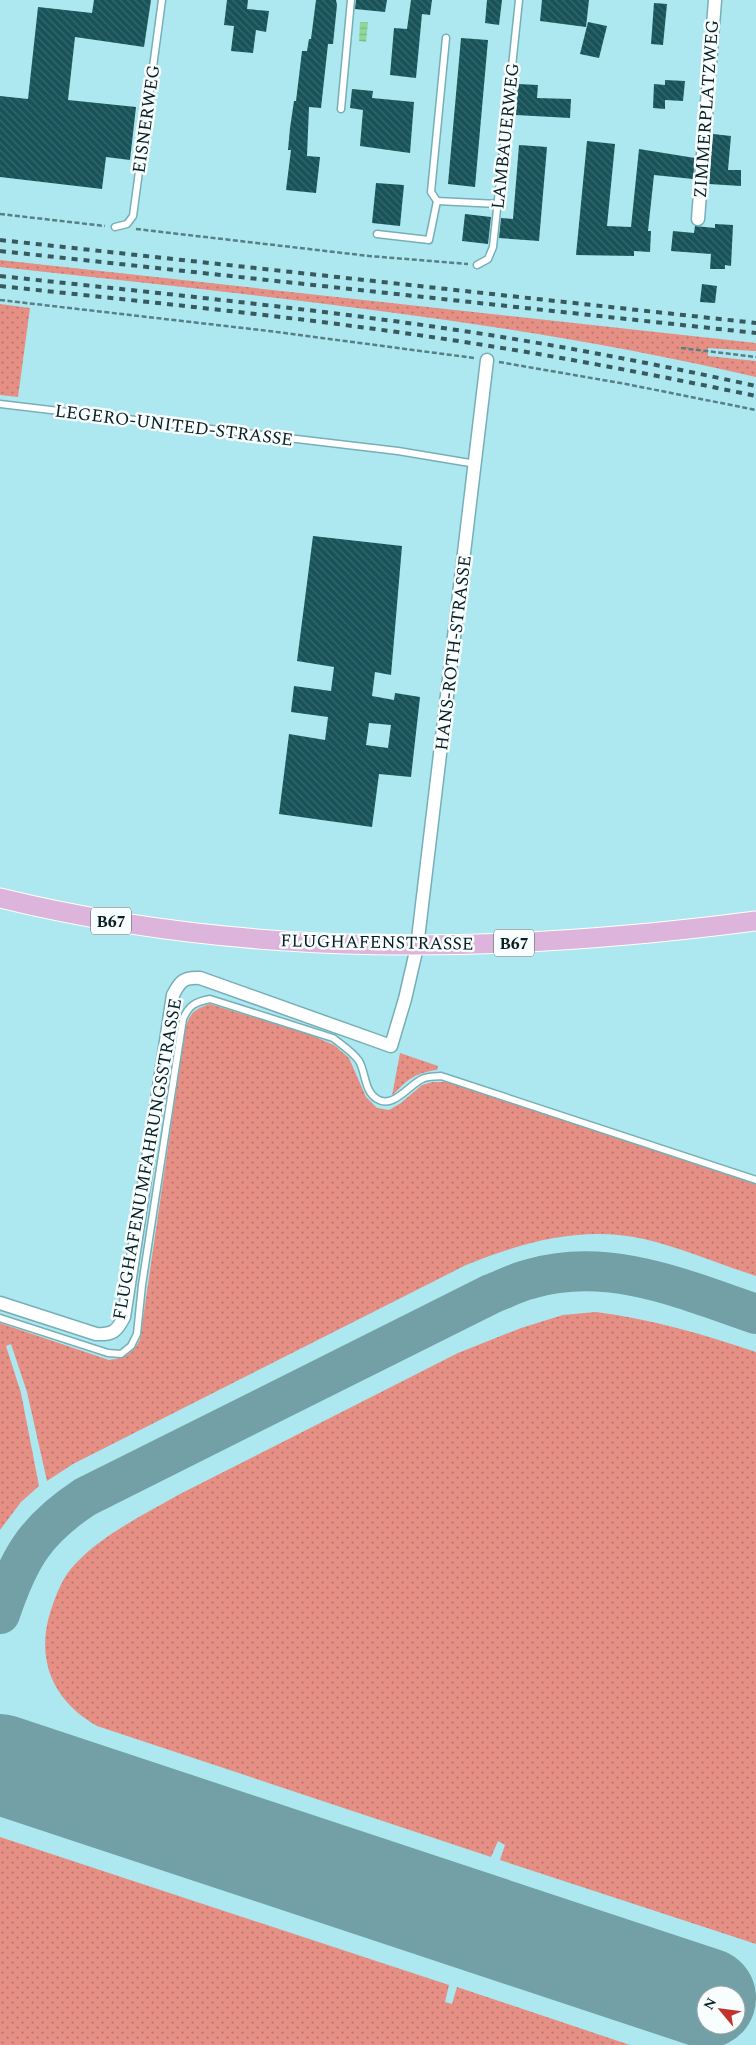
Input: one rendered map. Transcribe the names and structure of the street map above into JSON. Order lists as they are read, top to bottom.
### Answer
{
  "streets": {
    "main road": ["B67", "FLUGHAFENSTRASSE"],
    "street": ["ZIMMERPLATZWEG", "HANS-ROTH-STRASSE", "FLUGHAFENUMFAHRUNGSSTRASSE"],
    "lane": ["EISNERWEG", "LAMBAUERWEG", "LEGERO-UNITED-STRASSE"]
  },
  "crossings": [
    ["LEGERO-UNITED-STRASSE", "HANS-ROTH-STRASSE"],
    ["HANS-ROTH-STRASSE", "FLUGHAFENSTRASSE"],
    ["HANS-ROTH-STRASSE", "FLUGHAFENUMFAHRUNGSSTRASSE"],
    ["FLUGHAFENSTRASSE", "FLUGHAFENUMFAHRUNGSSTRASSE"]
  ],
  "north": "top left"
}
